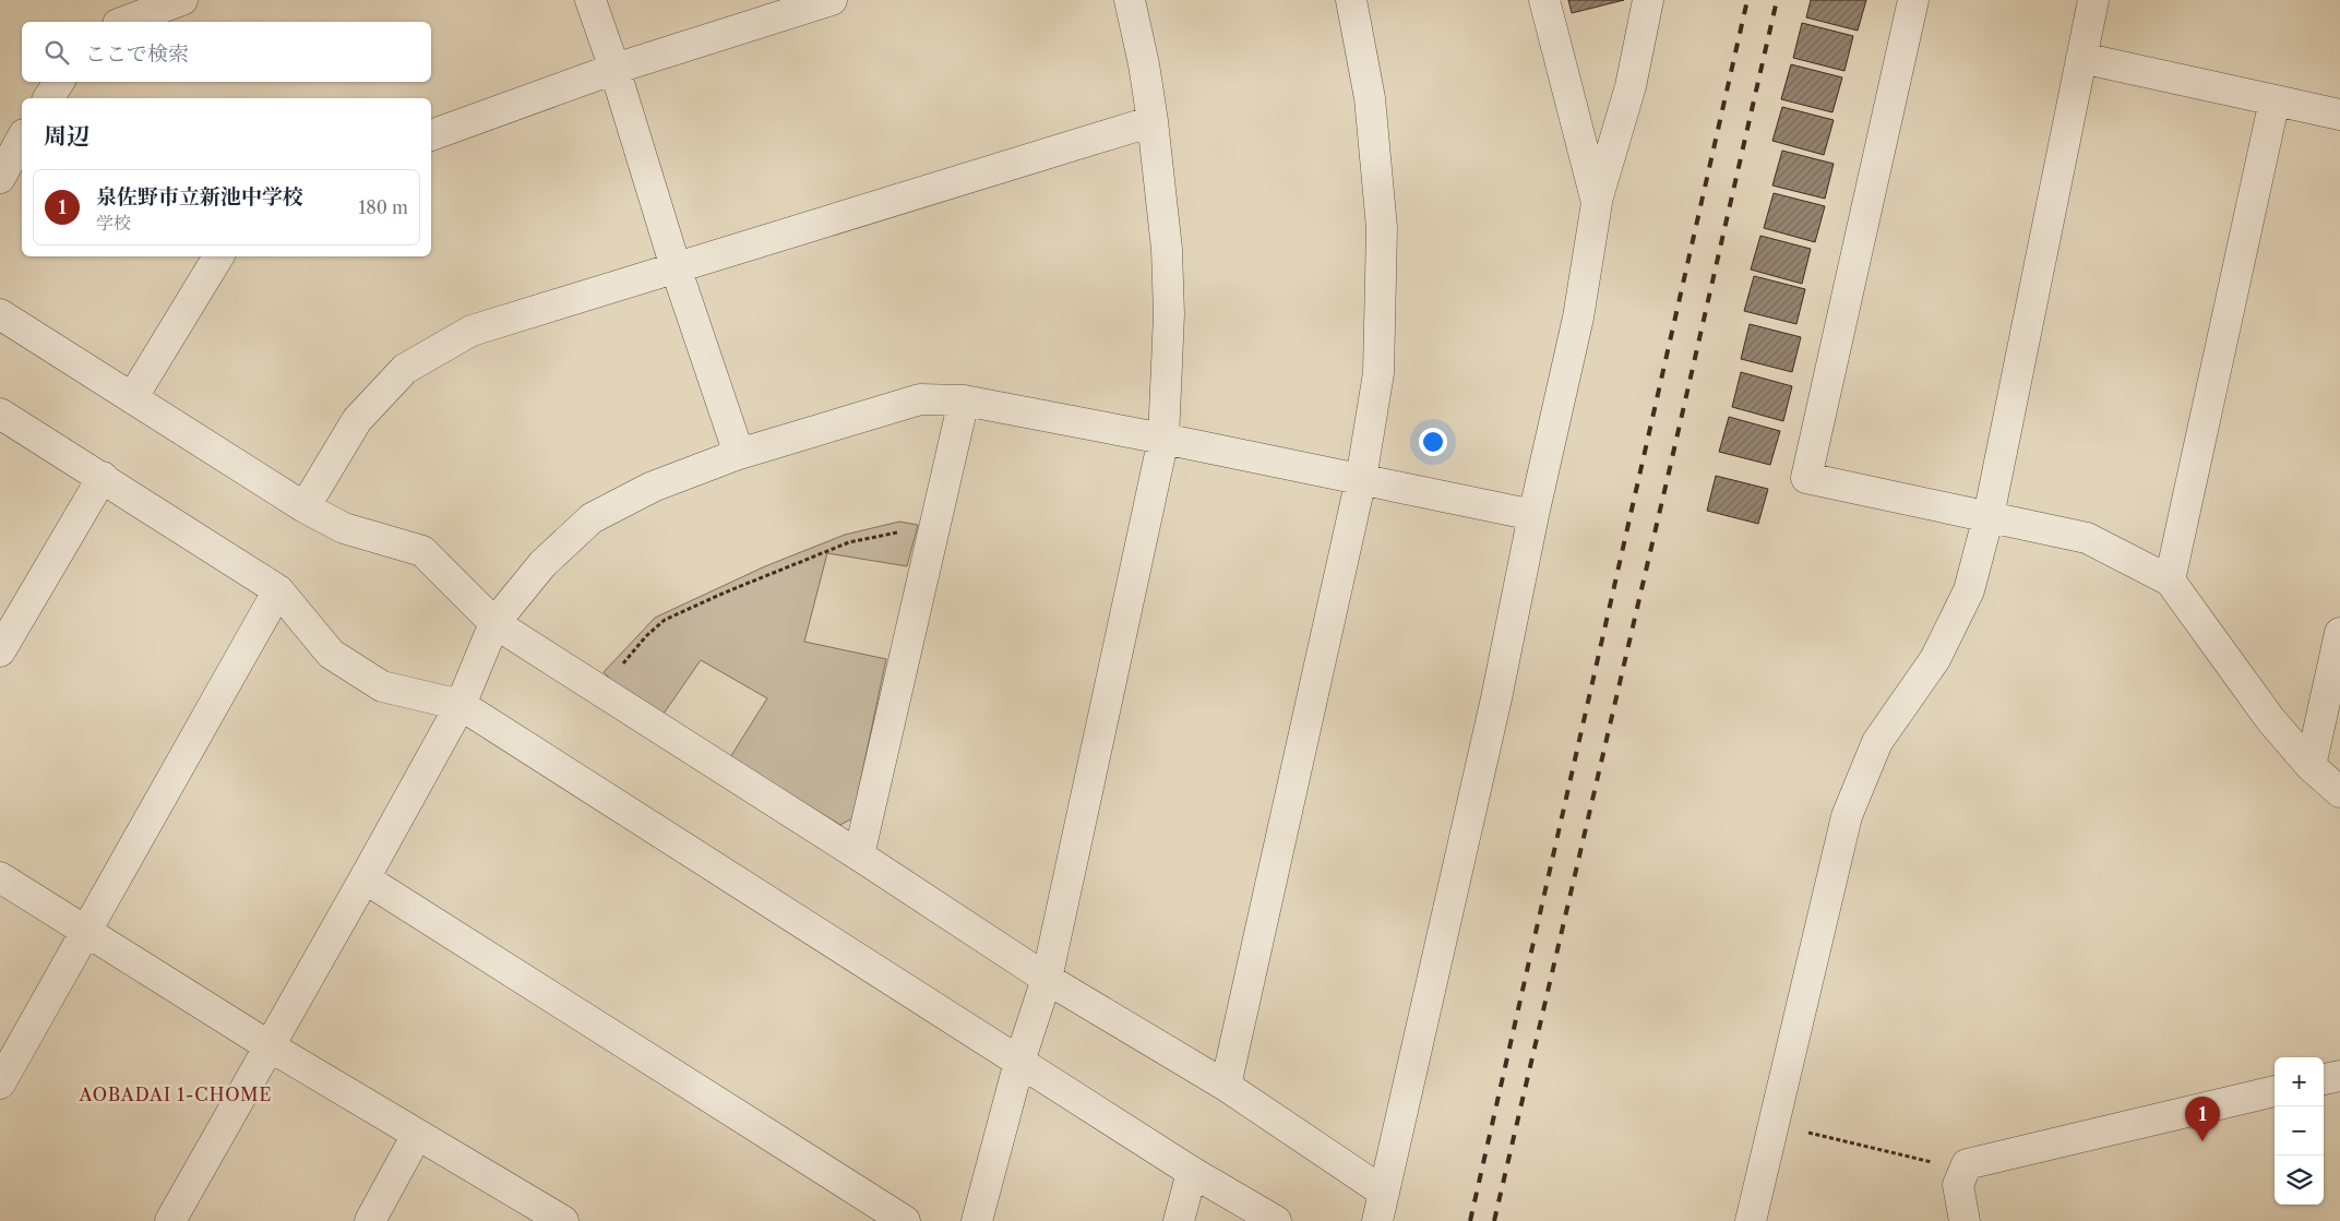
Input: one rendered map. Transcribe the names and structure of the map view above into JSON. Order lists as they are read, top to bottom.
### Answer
{
  "districts": ["AOBADAI 1-CHOME"],
  "page": {
    "search": "ここで検索",
    "heading": "周辺",
    "list": [
      {
        "mark": "1",
        "name": "泉佐野市立新池中学校",
        "note": "学校",
        "value": "180 m"
      }
    ],
    "map_buttons": ["+", "−"],
    "pins": "1"
  }
}
